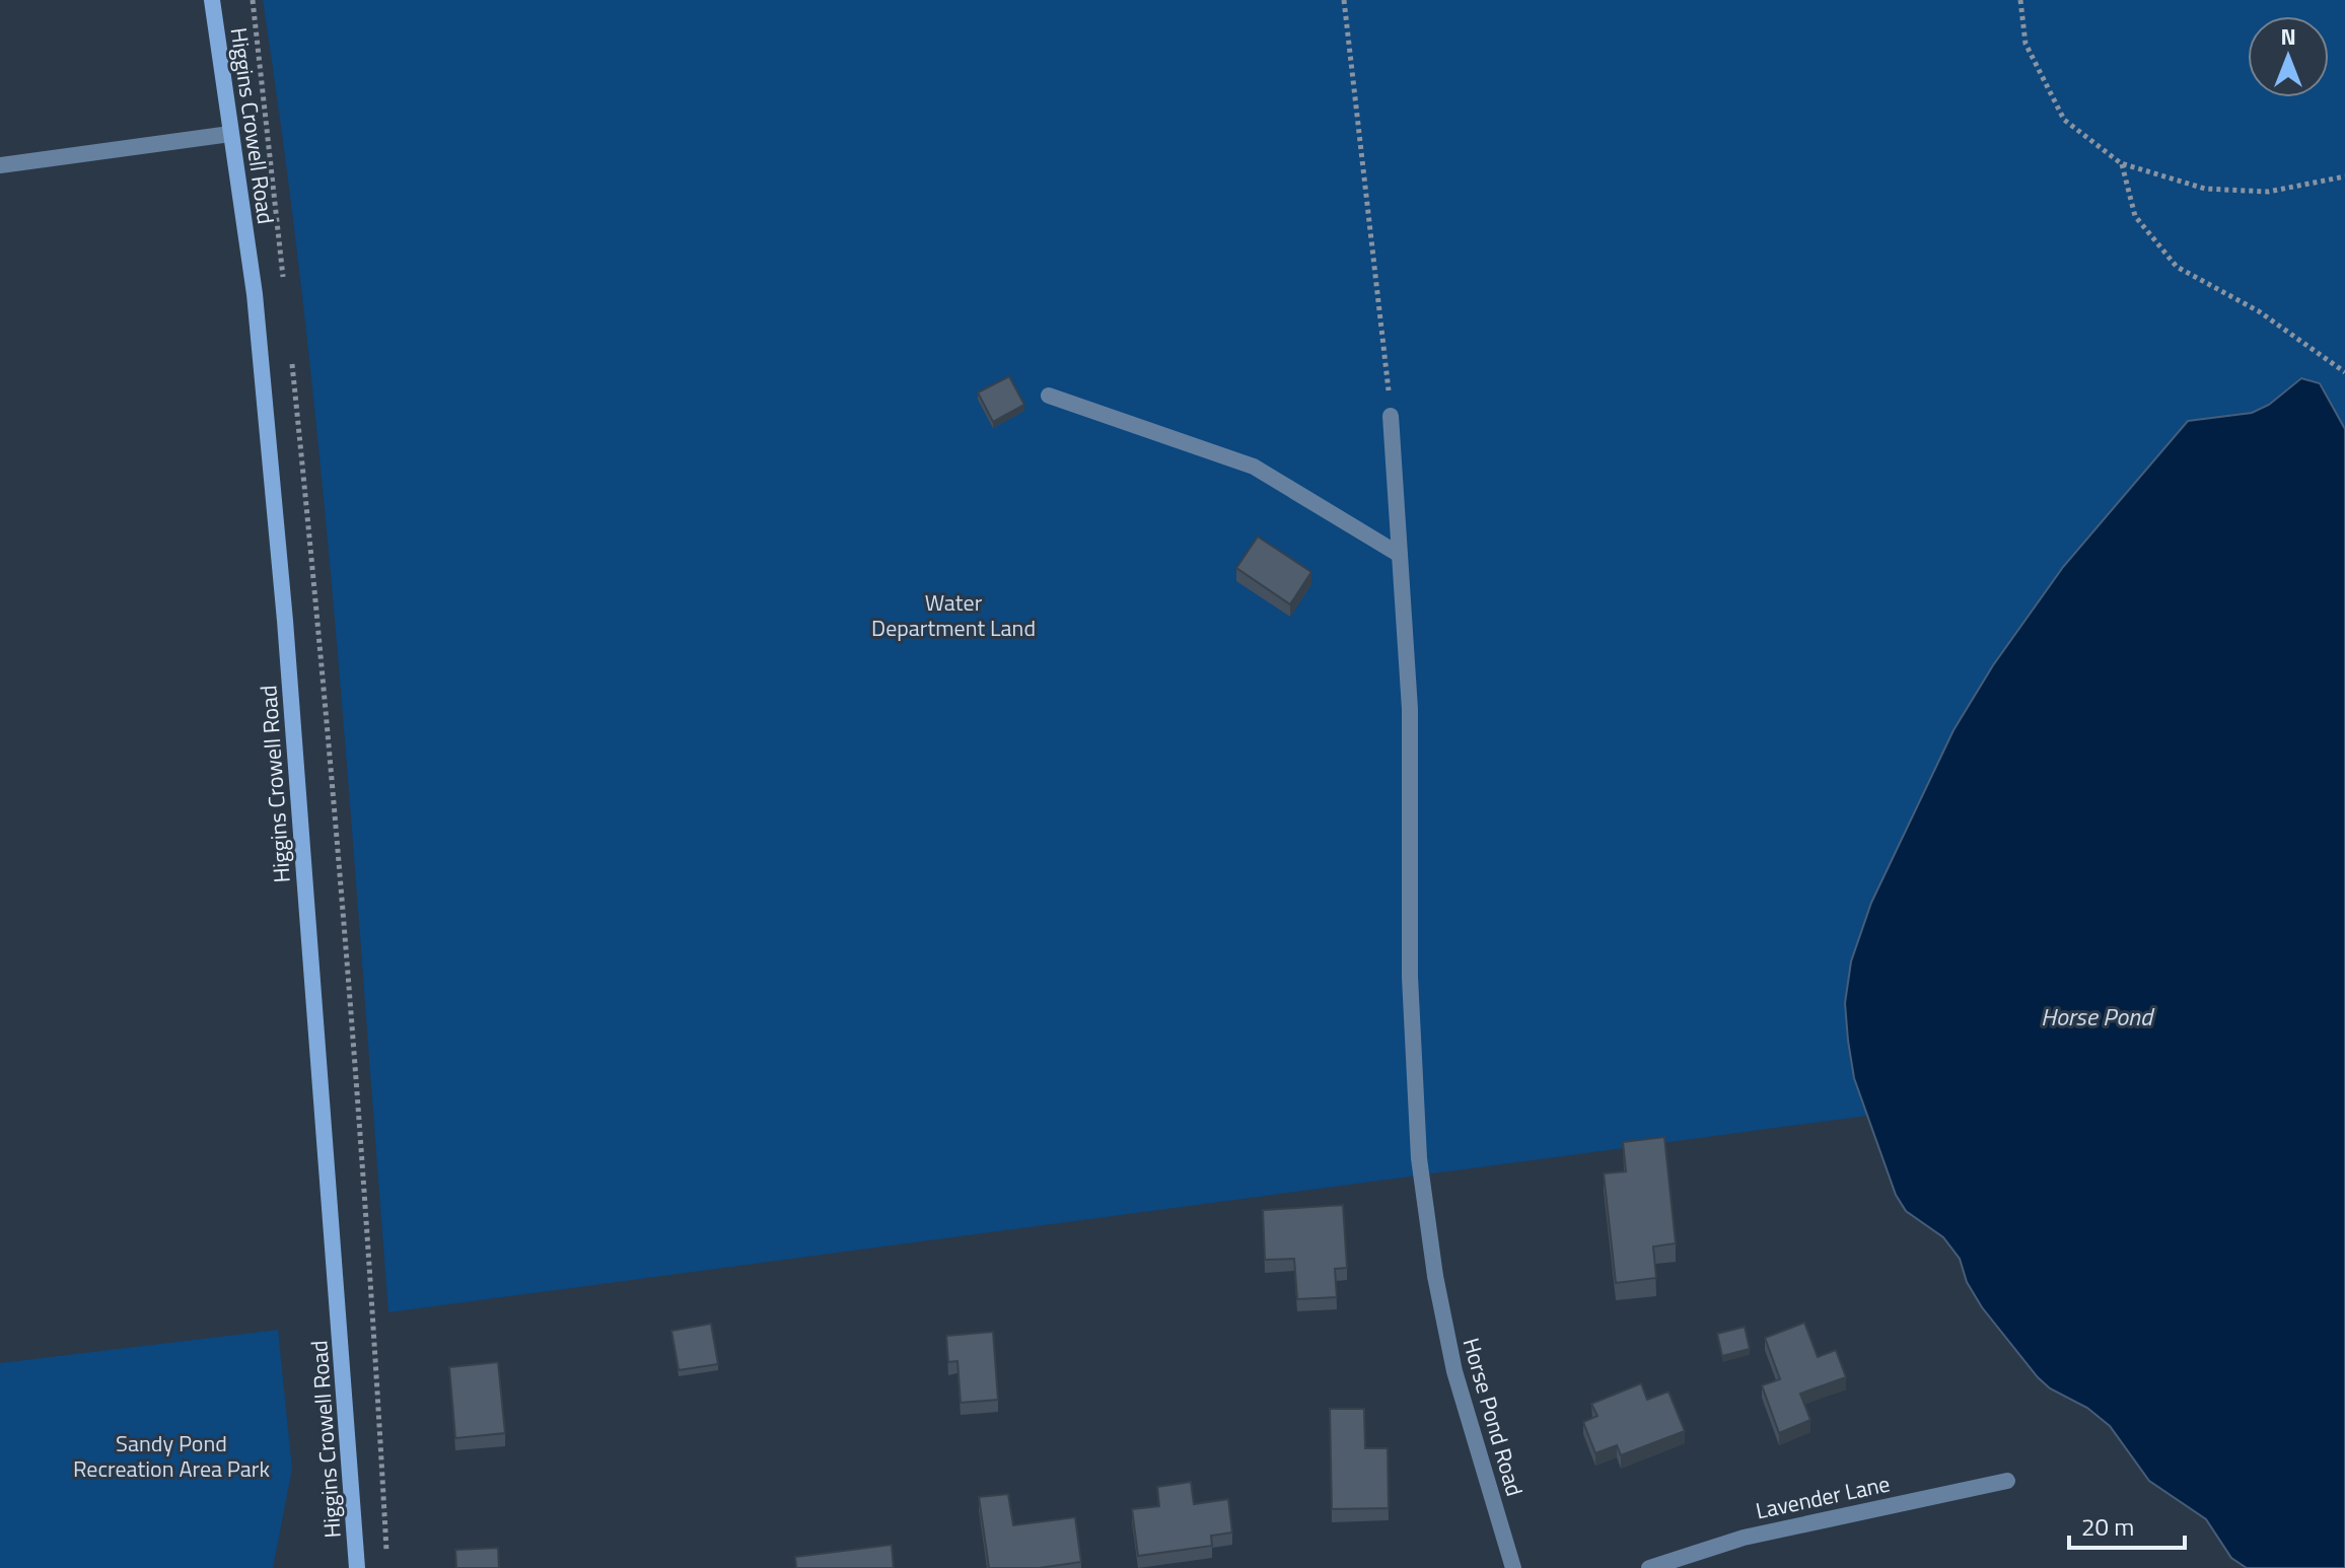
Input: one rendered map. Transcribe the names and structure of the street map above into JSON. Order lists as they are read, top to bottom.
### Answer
{
  "streets": {
    "main road": ["Higgins Crowell Road"],
    "street": ["Horse Pond Road", "Lavender Lane"]
  },
  "water": ["Horse Pond"],
  "parks": ["Water Department Land", "Sandy Pond Recreation Area Park"],
  "scale_bar": "20 m",
  "north": "top"
}
